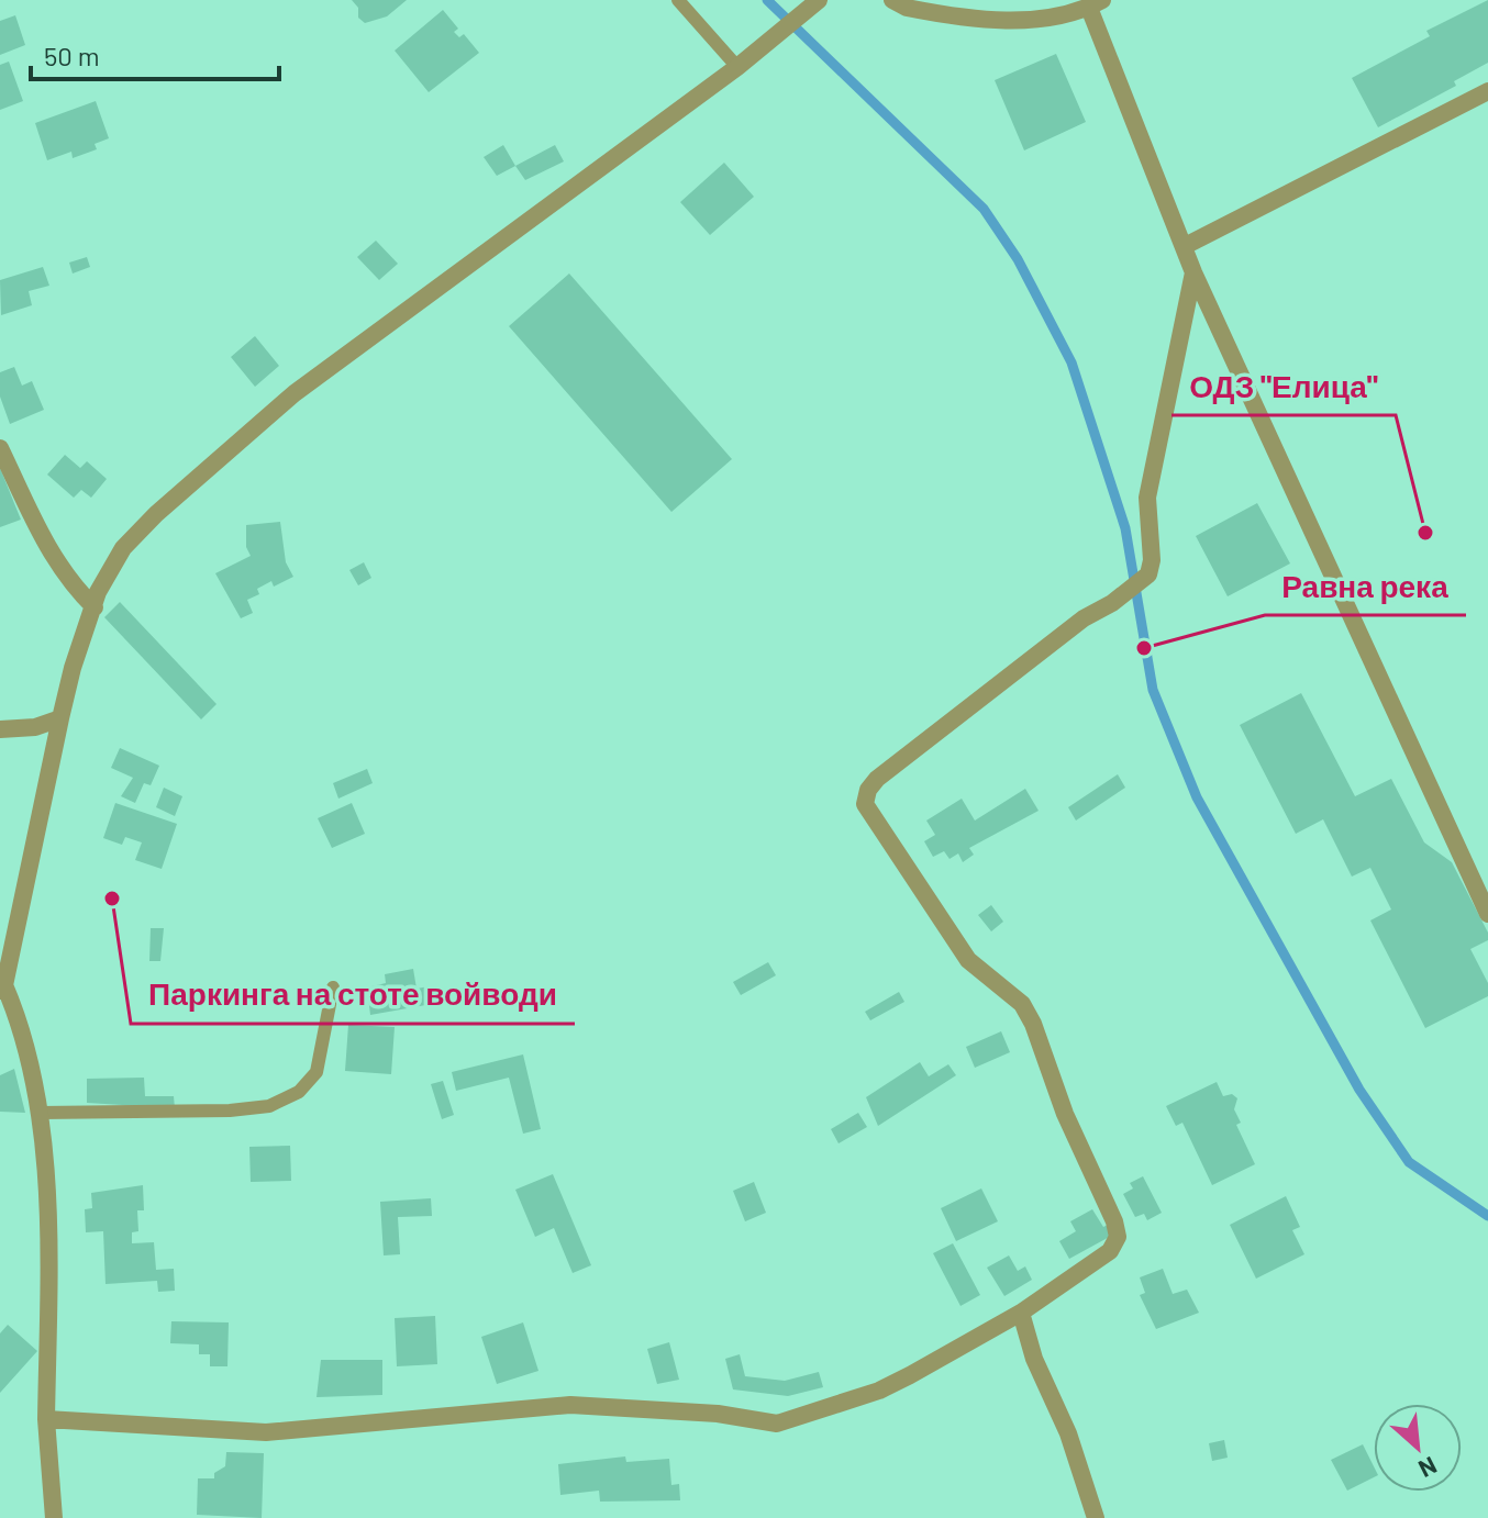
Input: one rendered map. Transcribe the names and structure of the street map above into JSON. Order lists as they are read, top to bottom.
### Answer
{
  "places": ["ОДЗ \"Елица\"", "Равна река", "Паркинга на стоте войводи"],
  "scale_bar": "50 m",
  "north": "bottom right"
}
